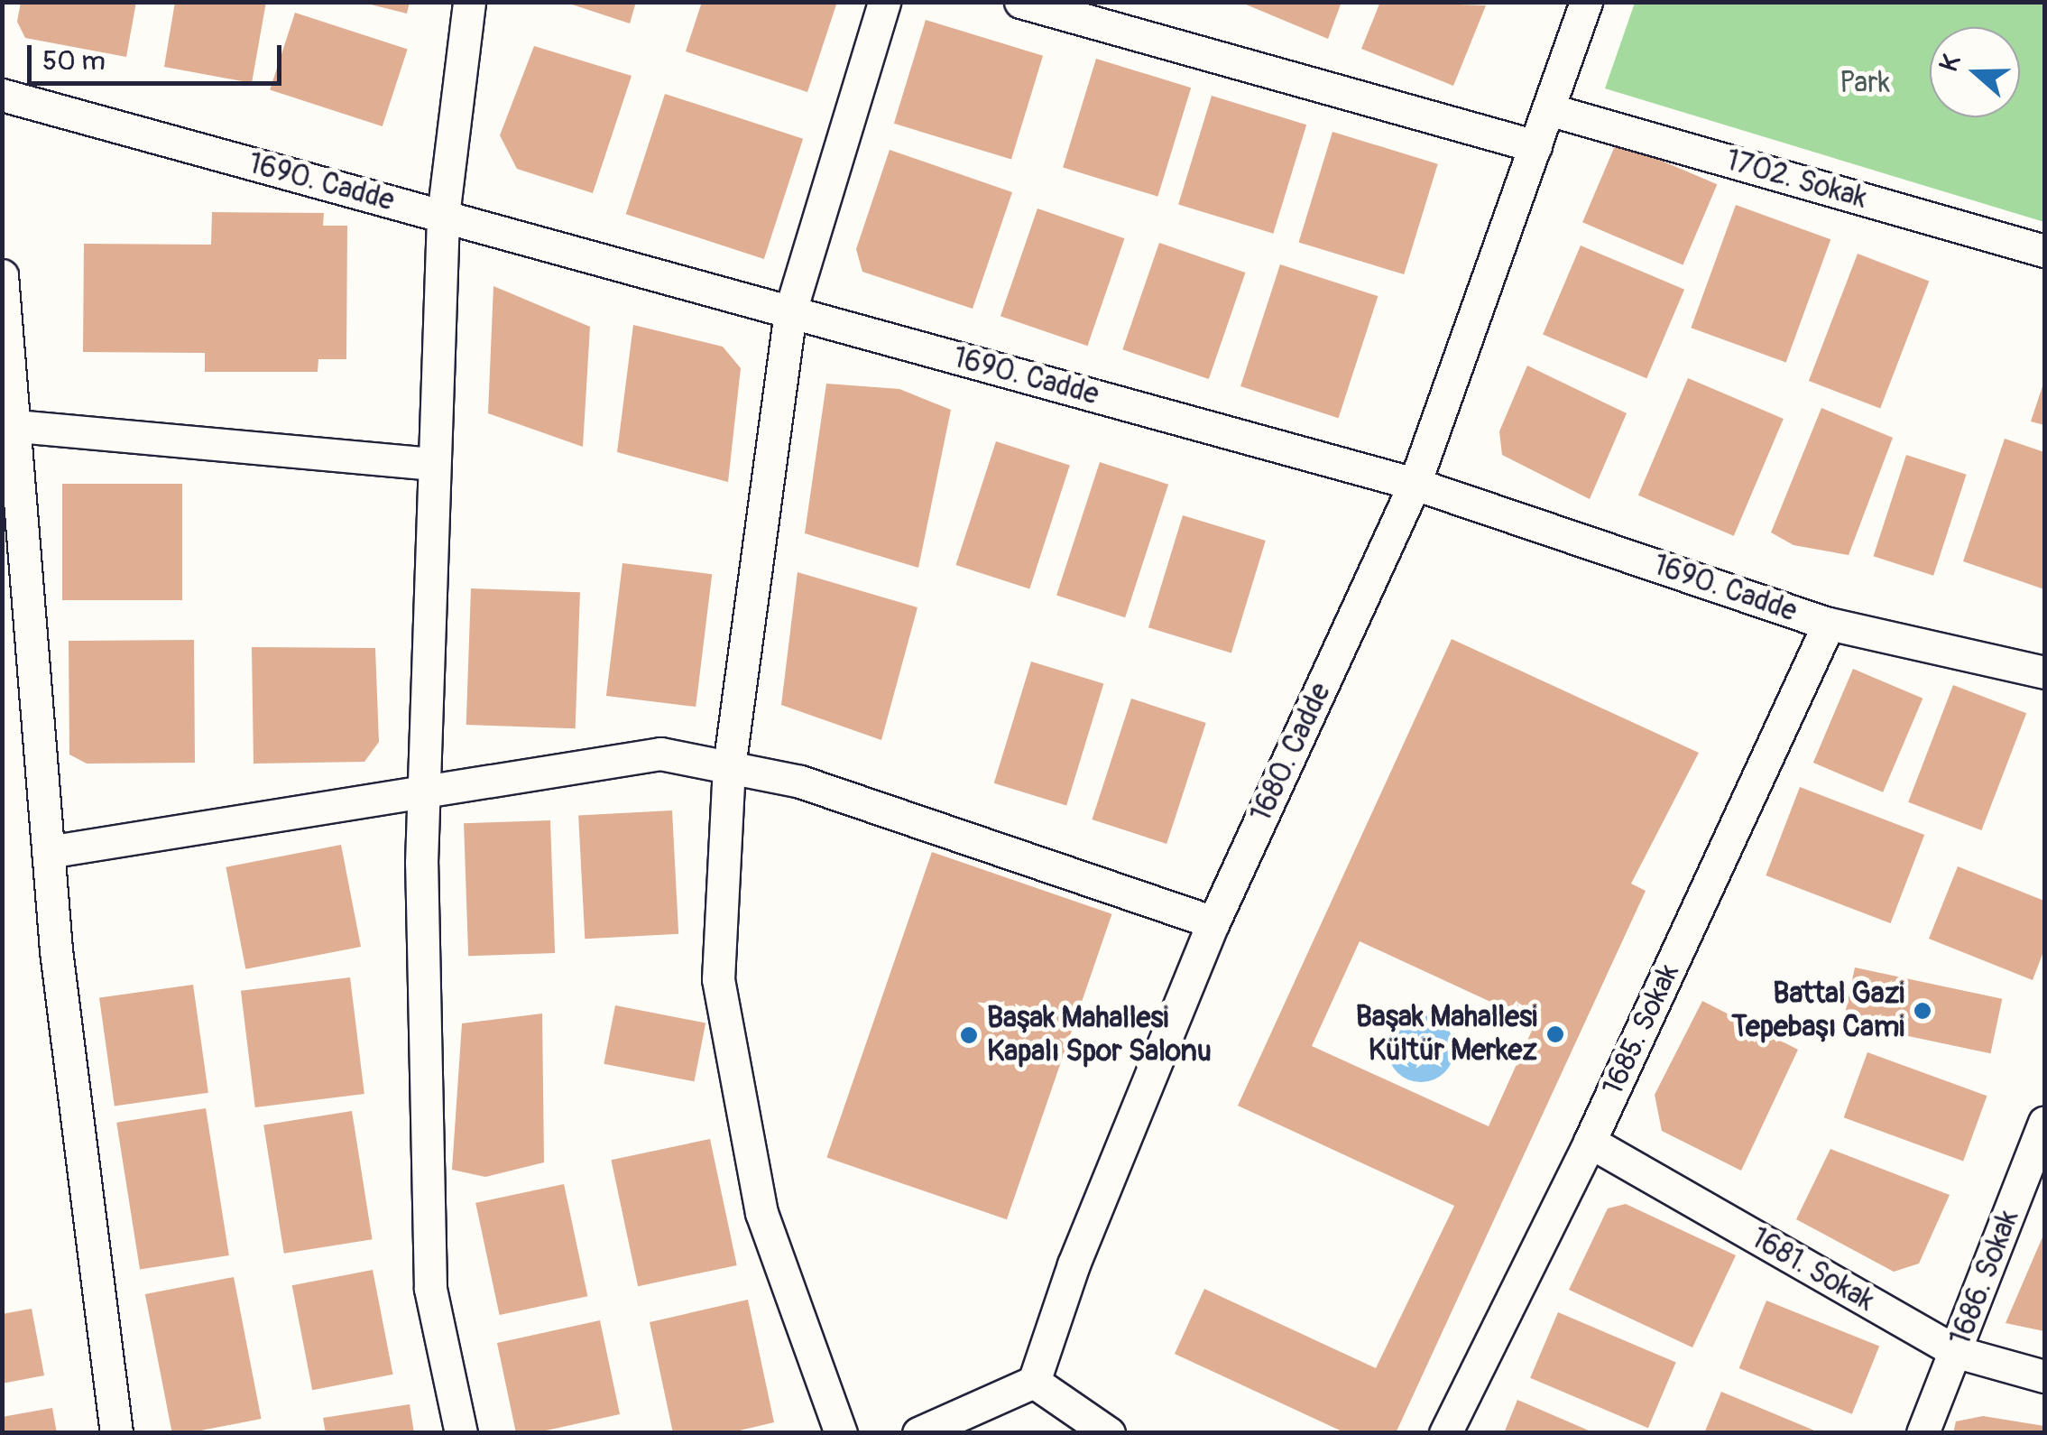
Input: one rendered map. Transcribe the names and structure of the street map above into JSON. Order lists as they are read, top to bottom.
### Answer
{
  "streets": {
    "street": [
      "1702. Sokak",
      "1690. Cadde",
      "1680. Cadde",
      "1685. Sokak",
      "1681. Sokak",
      "1686. Sokak"
    ]
  },
  "crossings": [
    ["1702. Sokak", "1680. Cadde"],
    ["1690. Cadde", "1680. Cadde"],
    ["1690. Cadde", "1685. Sokak"],
    ["1685. Sokak", "1681. Sokak"],
    ["1681. Sokak", "1686. Sokak"]
  ],
  "parks": ["Park"],
  "places": ["Battal Gazi Tepebaşı Cami", "Başak Mahallesi Kültür Merkez", "Başak Mahallesi Kapalı Spor Salonu"],
  "scale_bar": "50 m",
  "north": "left"
}
